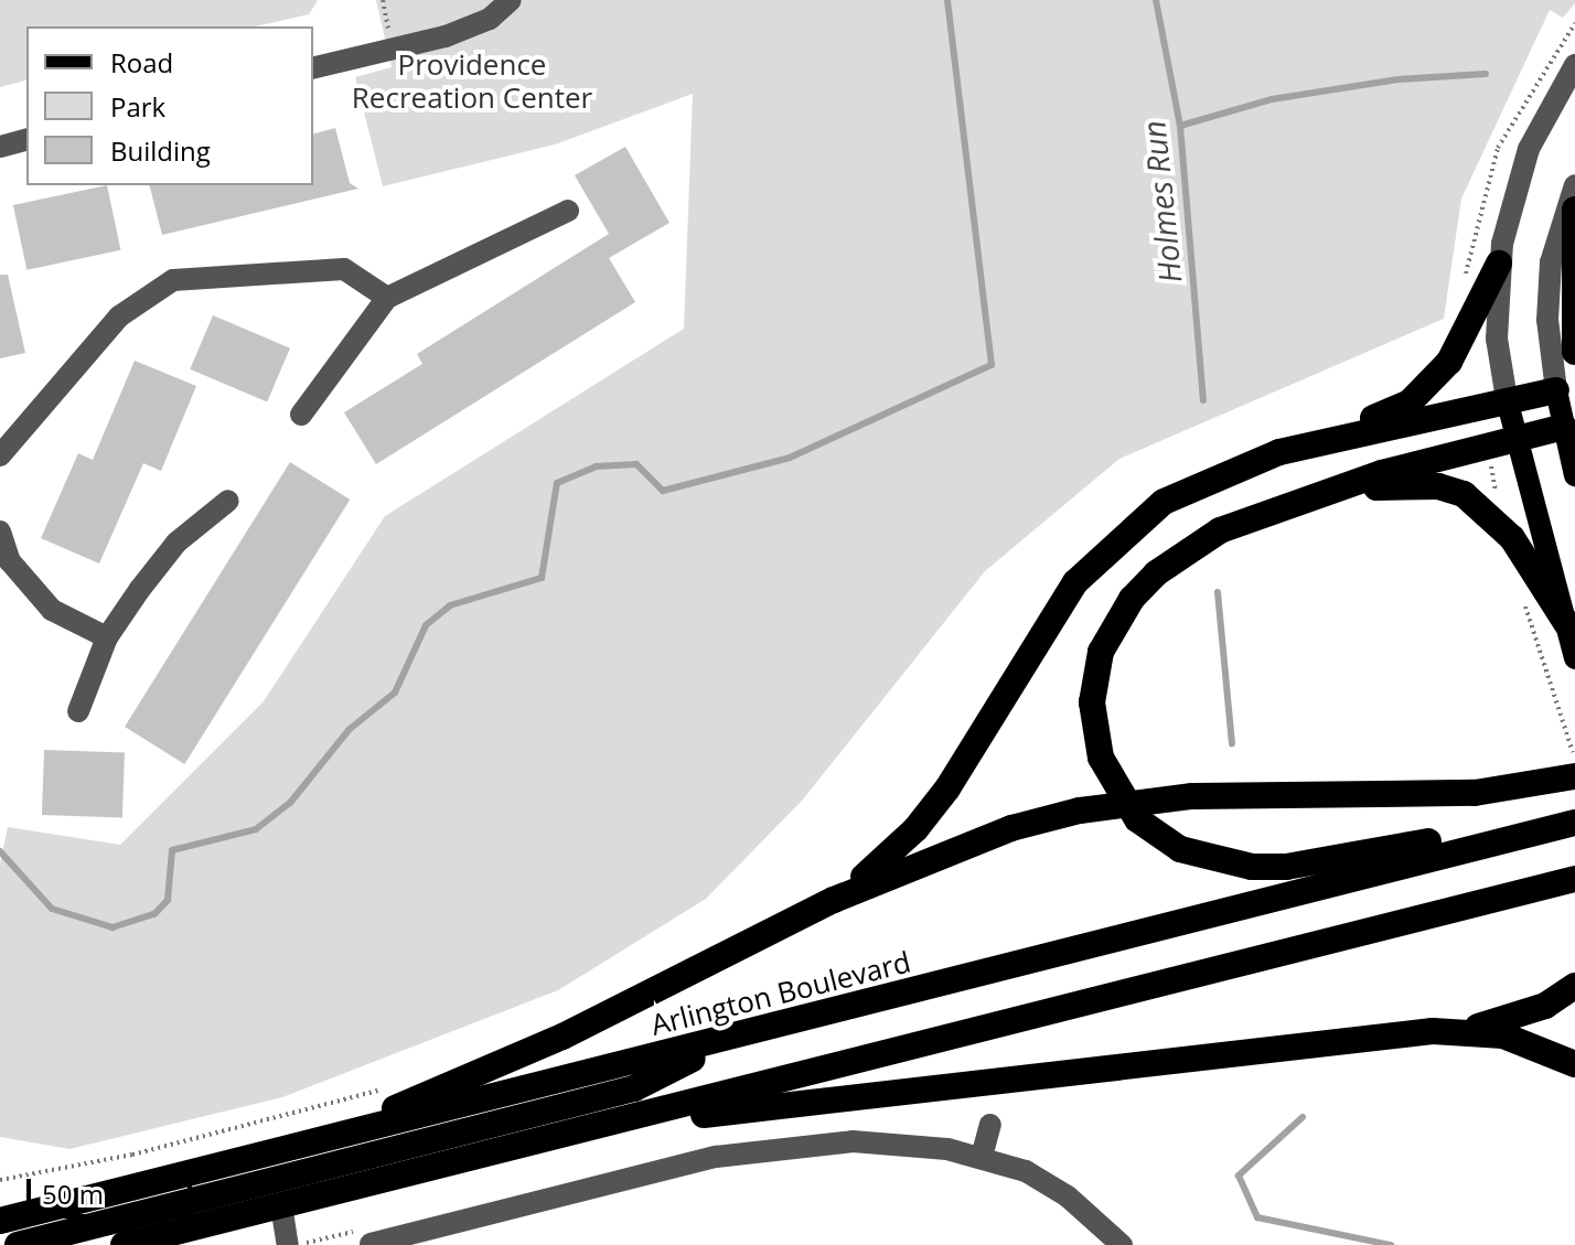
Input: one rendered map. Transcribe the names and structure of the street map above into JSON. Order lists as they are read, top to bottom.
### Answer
{
  "streets": {
    "highway": ["Arlington Boulevard"]
  },
  "water": ["Holmes Run"],
  "parks": ["Providence Recreation Center"],
  "legend": ["Road", "Park", "Building"],
  "scale_bar": "50 m"
}
